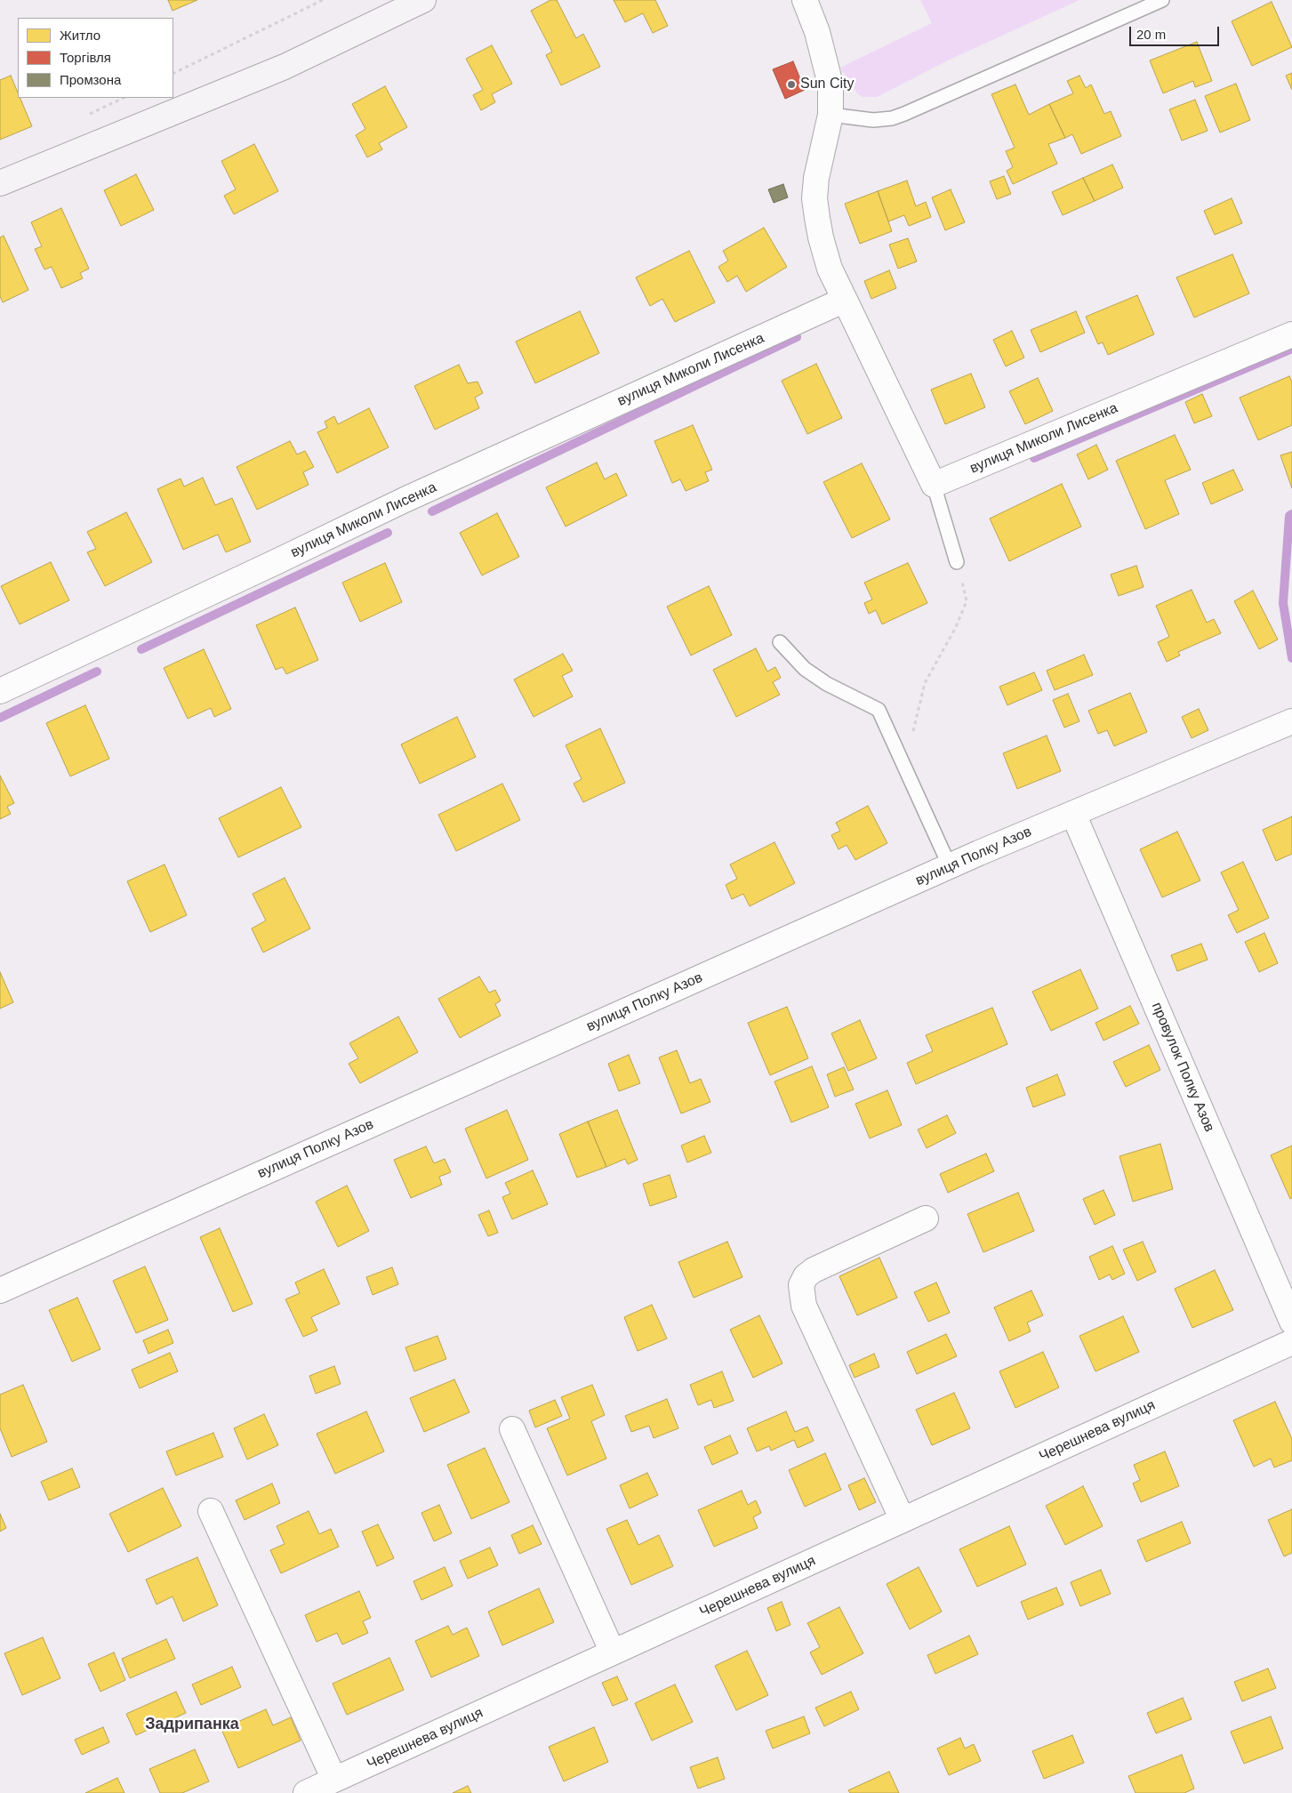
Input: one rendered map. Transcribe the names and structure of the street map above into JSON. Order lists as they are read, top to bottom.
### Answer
{
  "streets": {
    "street": [
      "вулиця Миколи Лисенка",
      "вулиця Полку Азов",
      "провулок Полку Азов",
      "Черешнева вулиця"
    ]
  },
  "crossings": [
    ["вулиця Полку Азов", "провулок Полку Азов"]
  ],
  "districts": ["Задрипанка"],
  "places": ["Sun City"],
  "legend": ["Житло", "Торгівля", "Промзона"],
  "scale_bar": "20 m"
}
